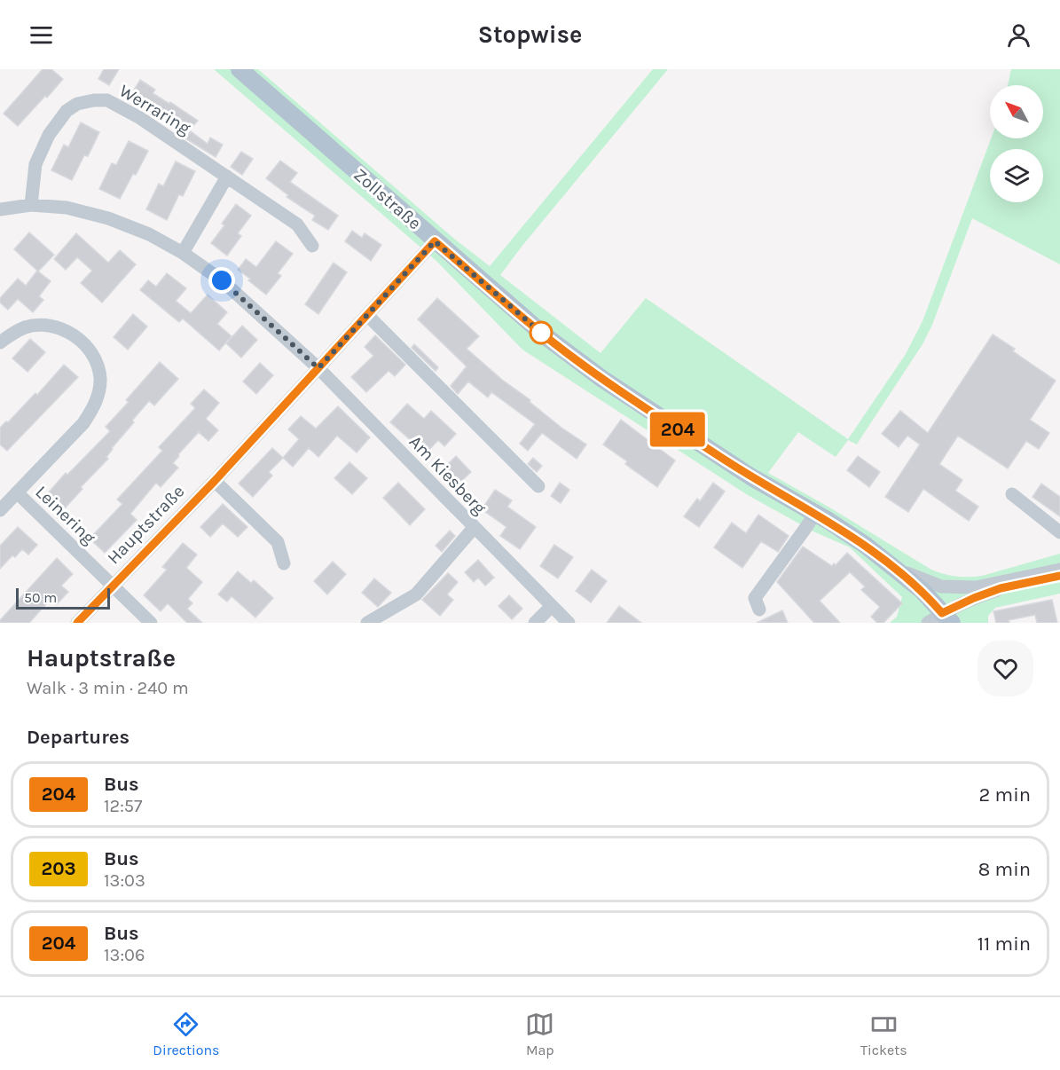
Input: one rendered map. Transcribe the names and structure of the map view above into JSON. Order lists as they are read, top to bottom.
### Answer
{
  "streets": {
    "main road": ["Zollstraße"],
    "street": [
      "Werraring",
      "Am Kiesberg",
      "Leinering",
      "Hauptstraße"
    ]
  },
  "crossings": [
    ["Werraring", "Am Kiesberg"],
    ["Zollstraße", "Hauptstraße"],
    ["Am Kiesberg", "Hauptstraße"],
    ["Leinering", "Hauptstraße"]
  ],
  "lines": ["bus line 204"],
  "scale_bar": "50 m",
  "north": "top left",
  "page": {
    "header": "Stopwise",
    "on_map": "204",
    "scale": "50 m",
    "heading": [
      ["Hauptstraße", "Walk · 3 min · 240 m"],
      "Departures"
    ],
    "list": [
      {
        "mark": "204",
        "name": "Bus",
        "note": "12:57",
        "value": "2 min"
      },
      {
        "mark": "203",
        "name": "Bus",
        "note": "13:03",
        "value": "8 min"
      },
      {
        "mark": "204",
        "name": "Bus",
        "note": "13:06",
        "value": "11 min"
      }
    ],
    "tabs": ["Directions", "Map", "Tickets"]
  }
}
